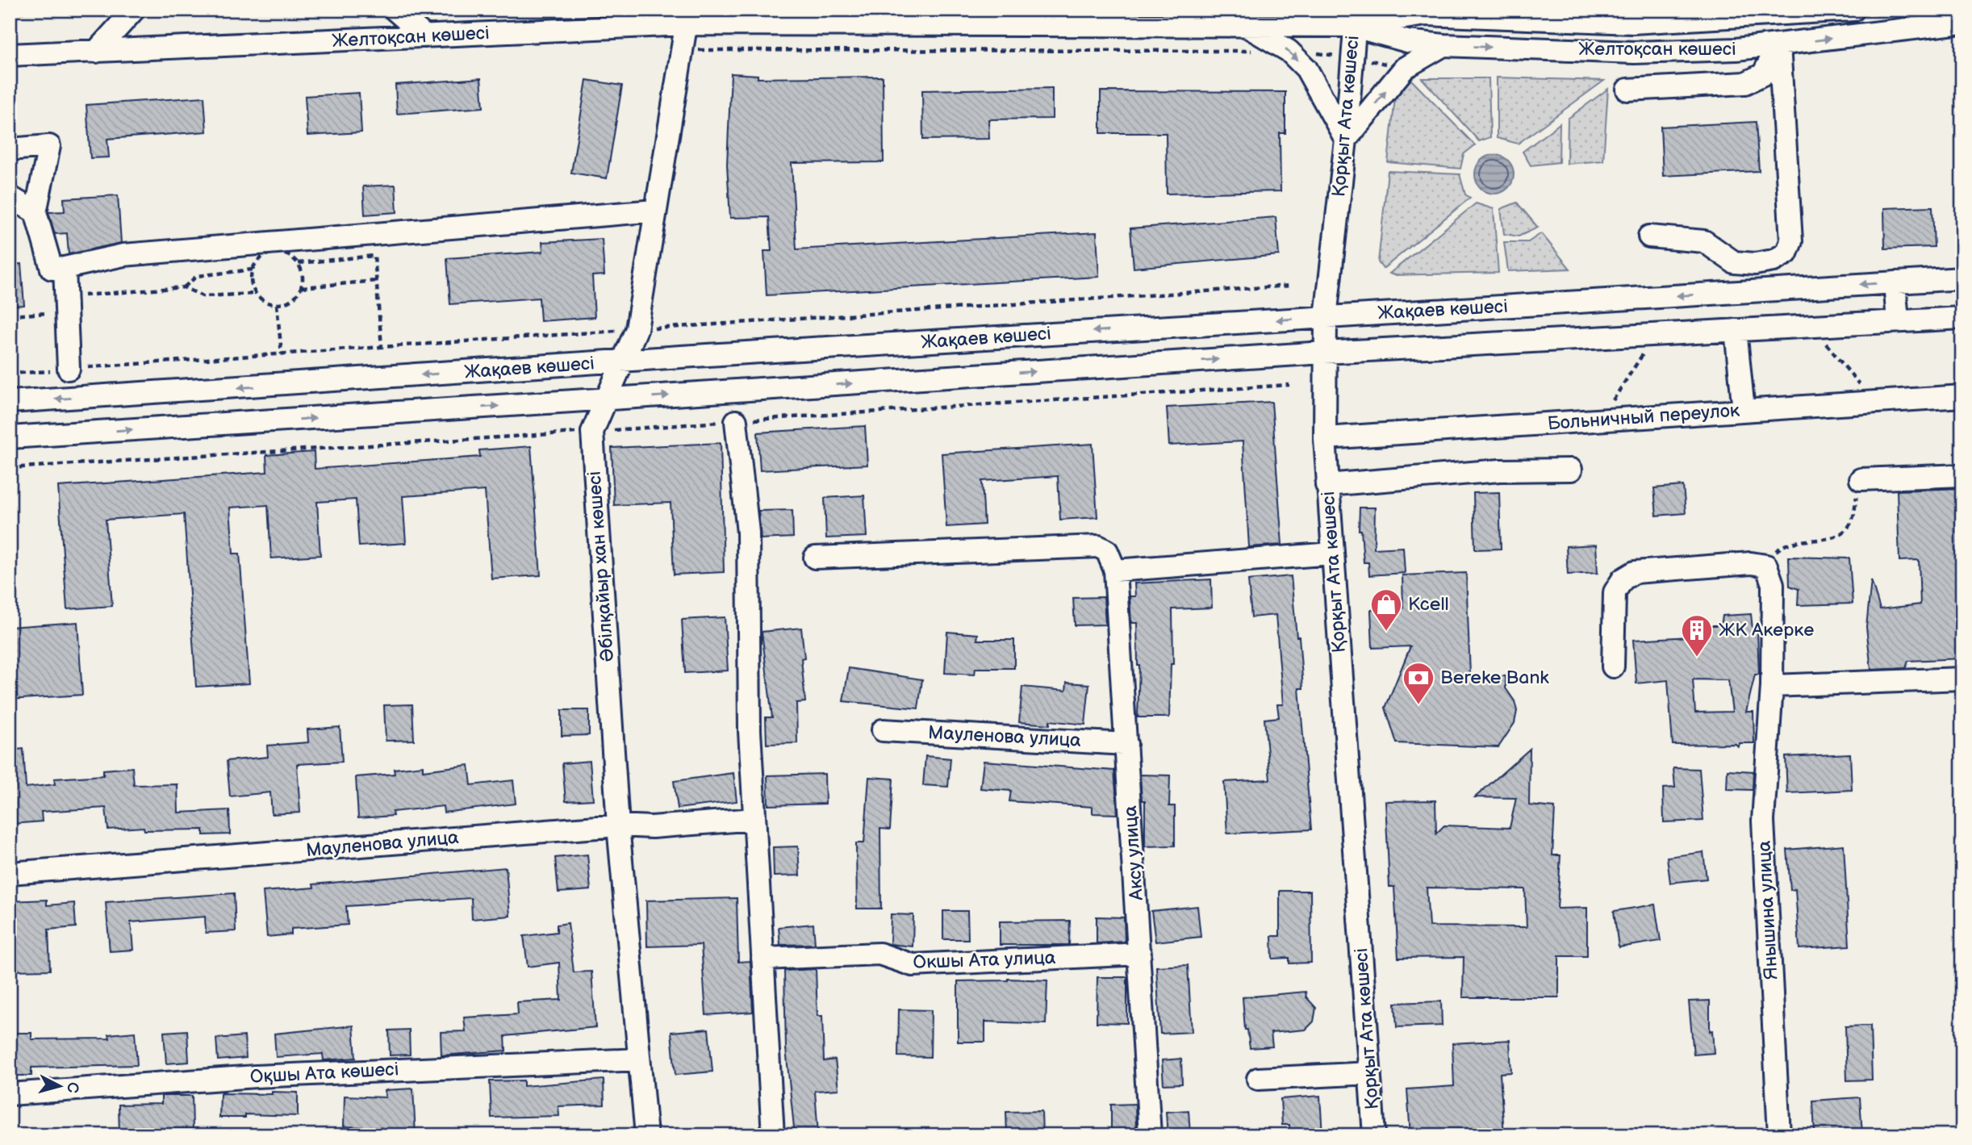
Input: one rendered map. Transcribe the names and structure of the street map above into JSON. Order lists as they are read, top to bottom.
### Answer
{
  "streets": {
    "street": [
      "Желтоқсан көшесі",
      "Қорқыт Ата көшесі",
      "Жақаев көшесі",
      "Больничный переулок",
      "Әбілқайыр хан көшесі",
      "Мауленова улица",
      "Аксу улица",
      "Янышина улица",
      "Окшы Ата улица",
      "Оқшы Ата көшесі"
    ]
  },
  "crossings": [
    ["Желтоқсан көшесі", "Қорқыт Ата көшесі"],
    ["Желтоқсан көшесі", "Әбілқайыр хан көшесі"],
    ["Қорқыт Ата көшесі", "Жақаев көшесі"],
    ["Қорқыт Ата көшесі", "Больничный переулок"],
    ["Жақаев көшесі", "Әбілқайыр хан көшесі"],
    ["Әбілқайыр хан көшесі", "Мауленова улица"],
    ["Әбілқайыр хан көшесі", "Оқшы Ата көшесі"],
    ["Мауленова улица", "Аксу улица"],
    ["Аксу улица", "Окшы Ата улица"]
  ],
  "places": {
    "shop": ["Kcell"],
    "building": ["ЖК Акерке"],
    "bank": ["Bereke Bank"]
  },
  "north": "right"
}
